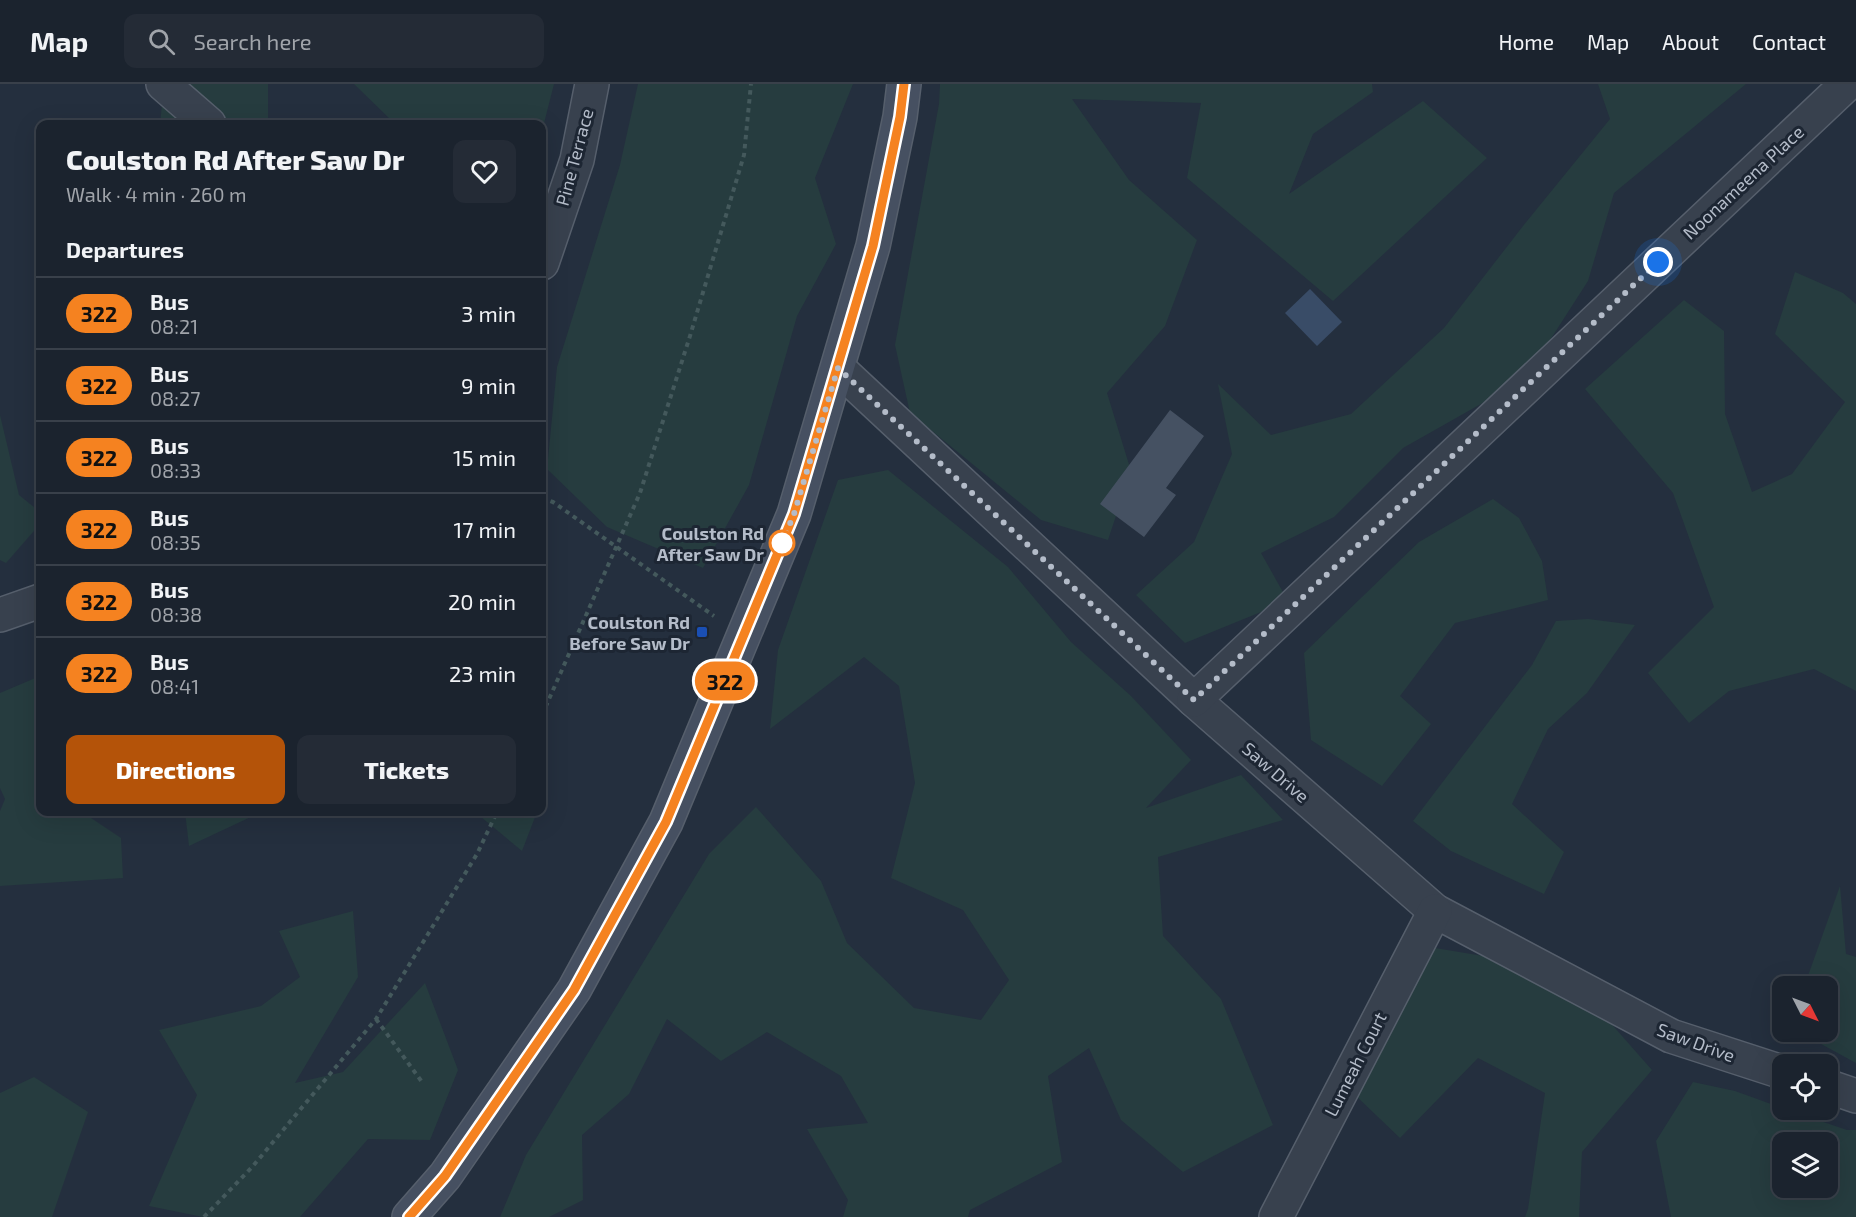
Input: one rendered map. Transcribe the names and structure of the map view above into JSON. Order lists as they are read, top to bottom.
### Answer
{
  "streets": {
    "street": [
      "Pine Terrace",
      "Noonameena Place",
      "Saw Drive",
      "Lumeah Court"
    ]
  },
  "crossings": [
    ["Noonameena Place", "Saw Drive"],
    ["Saw Drive", "Lumeah Court"]
  ],
  "places": {
    "other": ["Coulston Rd After Saw Dr"],
    "transit": ["Coulston Rd Before Saw Dr"]
  },
  "lines": ["bus line 322"],
  "north": "bottom right",
  "page": {
    "header": "Map",
    "search": "Search here",
    "nav": [
      "Home",
      "Map",
      "About",
      "Contact"
    ],
    "on_map": "322",
    "heading": [
      ["Coulston Rd After Saw Dr", "Walk · 4 min · 260 m"],
      "Departures"
    ],
    "list": [
      {
        "mark": "322",
        "name": "Bus",
        "note": "08:21",
        "value": "3 min"
      },
      {
        "mark": "322",
        "name": "Bus",
        "note": "08:27",
        "value": "9 min"
      },
      {
        "mark": "322",
        "name": "Bus",
        "note": "08:33",
        "value": "15 min"
      },
      {
        "mark": "322",
        "name": "Bus",
        "note": "08:35",
        "value": "17 min"
      },
      {
        "mark": "322",
        "name": "Bus",
        "note": "08:38",
        "value": "20 min"
      },
      {
        "mark": "322",
        "name": "Bus",
        "note": "08:41",
        "value": "23 min"
      }
    ],
    "buttons": ["Directions", "Tickets"]
  }
}
